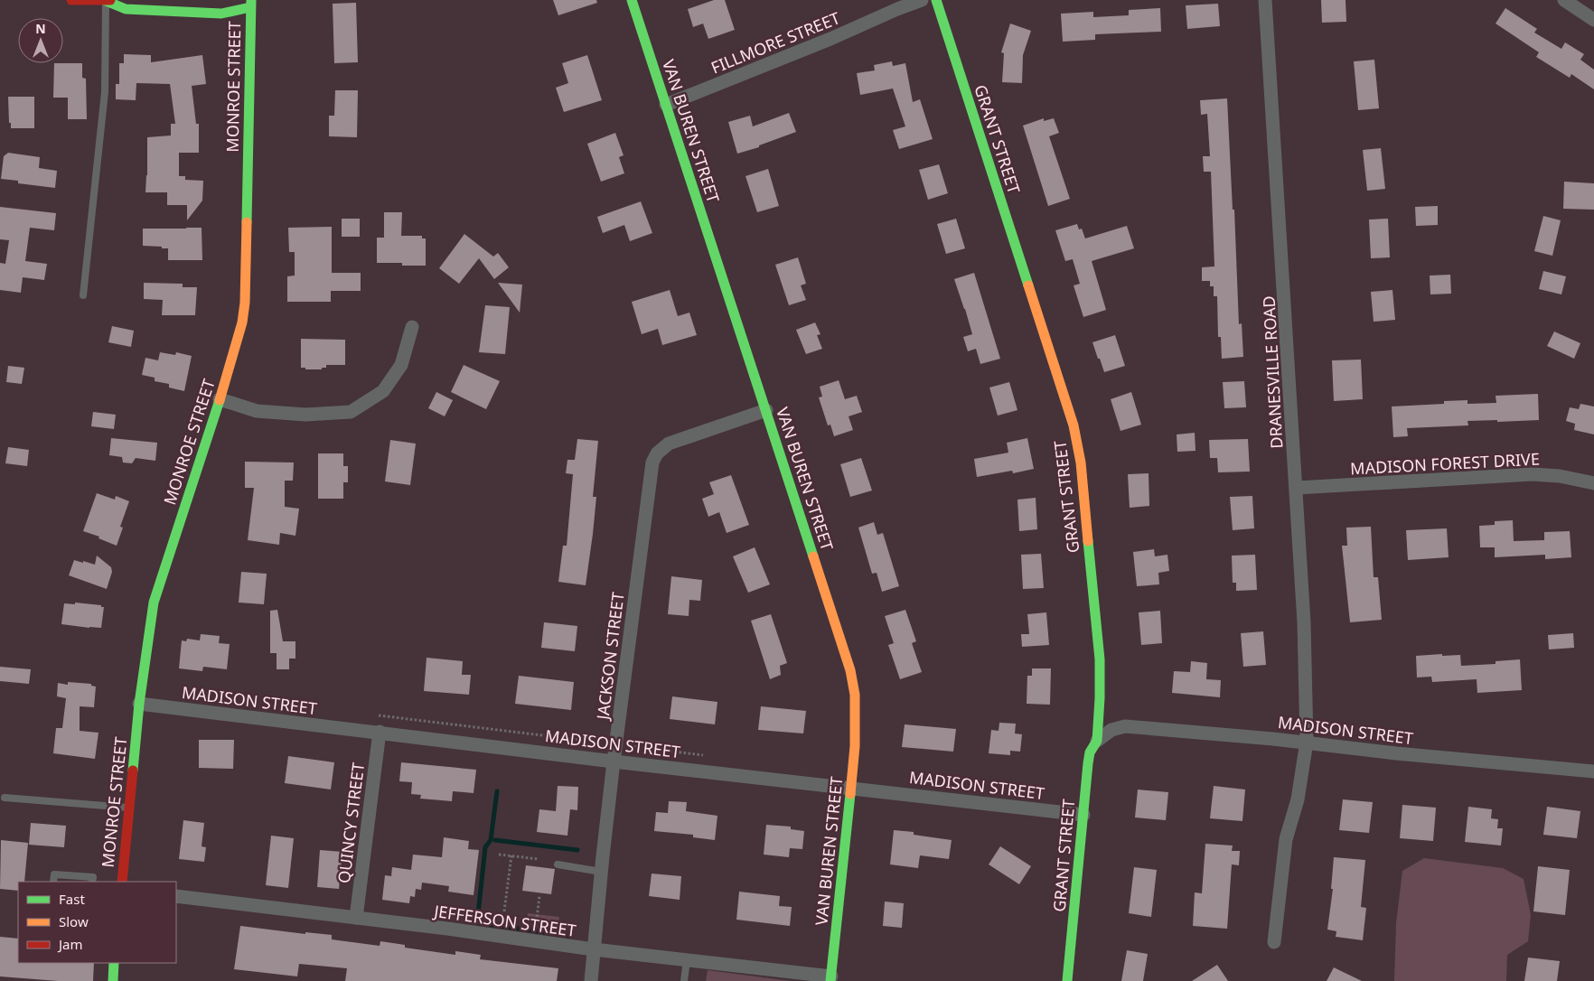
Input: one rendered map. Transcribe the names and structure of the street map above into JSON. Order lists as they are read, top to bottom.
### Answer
{
  "streets": {
    "street": [
      "FILLMORE STREET",
      "MONROE STREET",
      "VAN BUREN STREET",
      "GRANT STREET",
      "DRANESVILLE ROAD",
      "MADISON FOREST DRIVE",
      "JACKSON STREET",
      "MADISON STREET",
      "QUINCY STREET",
      "JEFFERSON STREET"
    ]
  },
  "crossings": [
    ["FILLMORE STREET", "VAN BUREN STREET"],
    ["MONROE STREET", "MADISON STREET"],
    ["VAN BUREN STREET", "JACKSON STREET"],
    ["VAN BUREN STREET", "MADISON STREET"],
    ["VAN BUREN STREET", "JEFFERSON STREET"],
    ["GRANT STREET", "MADISON STREET"],
    ["DRANESVILLE ROAD", "MADISON FOREST DRIVE"],
    ["DRANESVILLE ROAD", "MADISON STREET"],
    ["JACKSON STREET", "MADISON STREET"],
    ["JACKSON STREET", "JEFFERSON STREET"],
    ["MADISON STREET", "QUINCY STREET"],
    ["QUINCY STREET", "JEFFERSON STREET"]
  ],
  "legend": ["Fast", "Slow", "Jam"],
  "north": "top"
}
